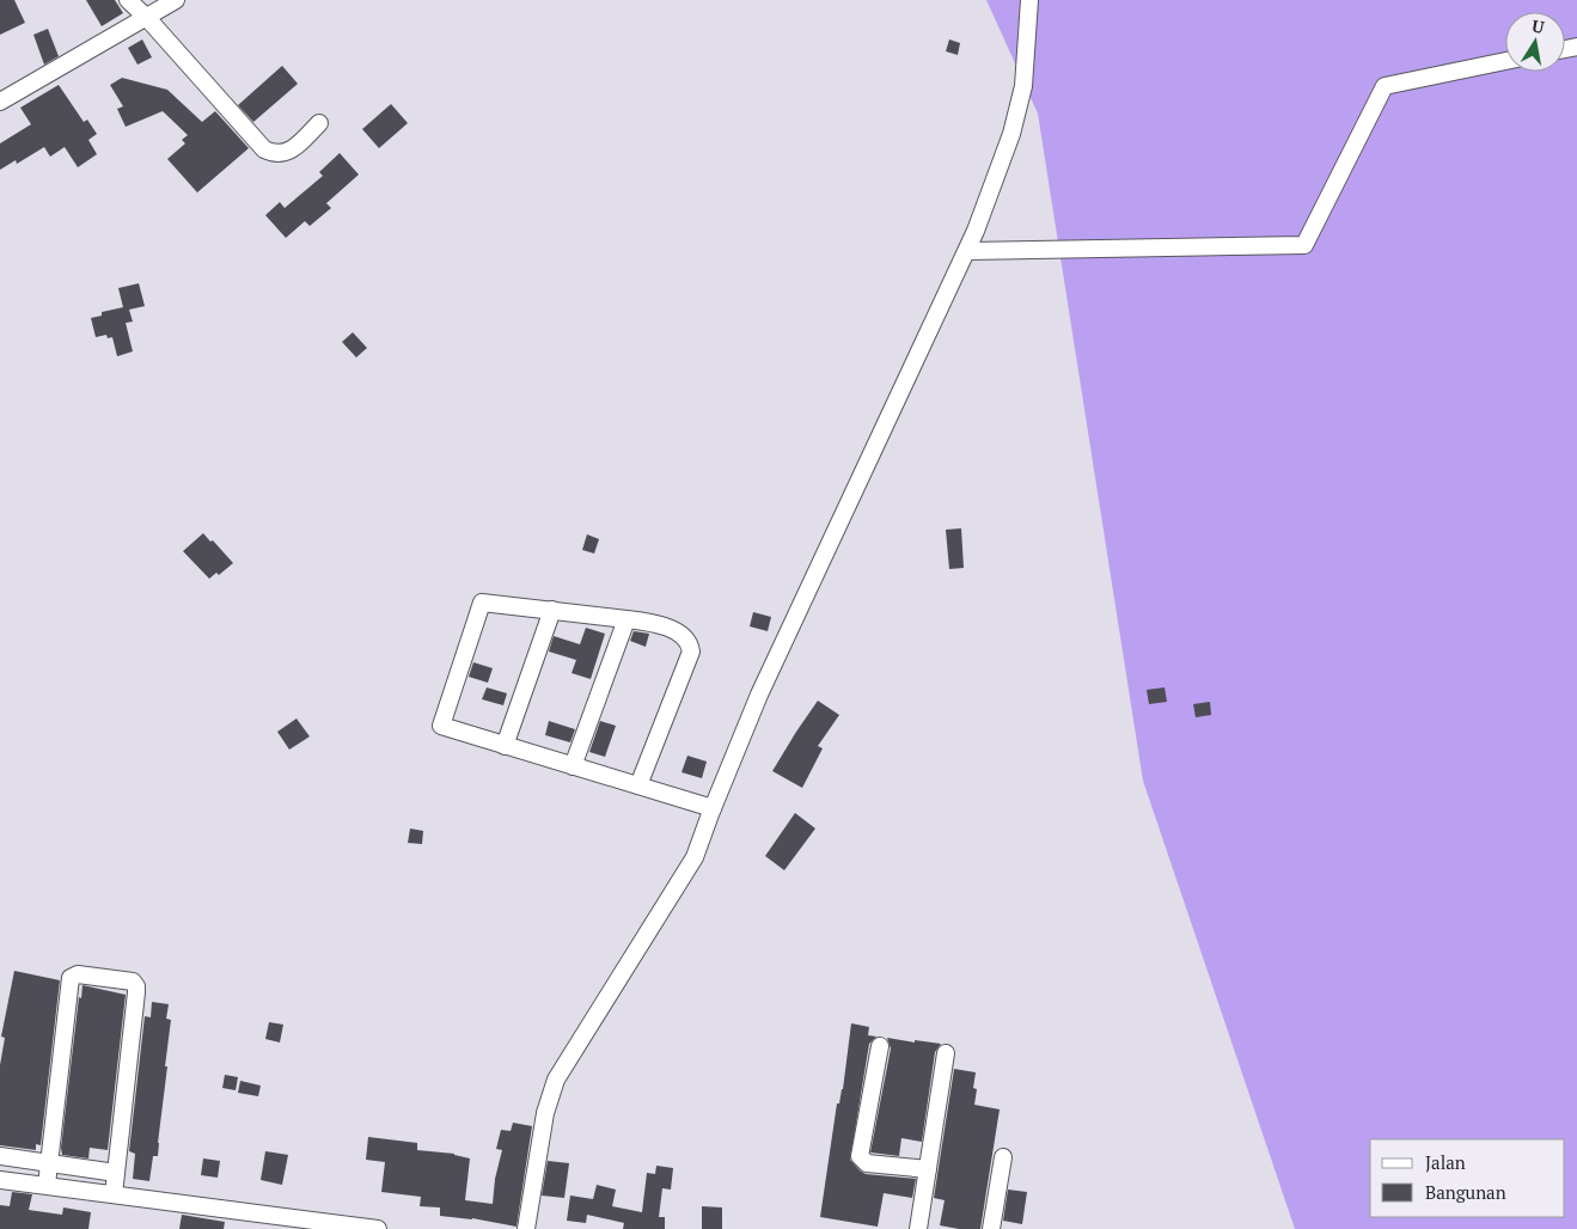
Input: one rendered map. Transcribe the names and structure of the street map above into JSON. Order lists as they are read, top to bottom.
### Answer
{
  "legend": ["Jalan", "Bangunan"],
  "north": "top"
}
